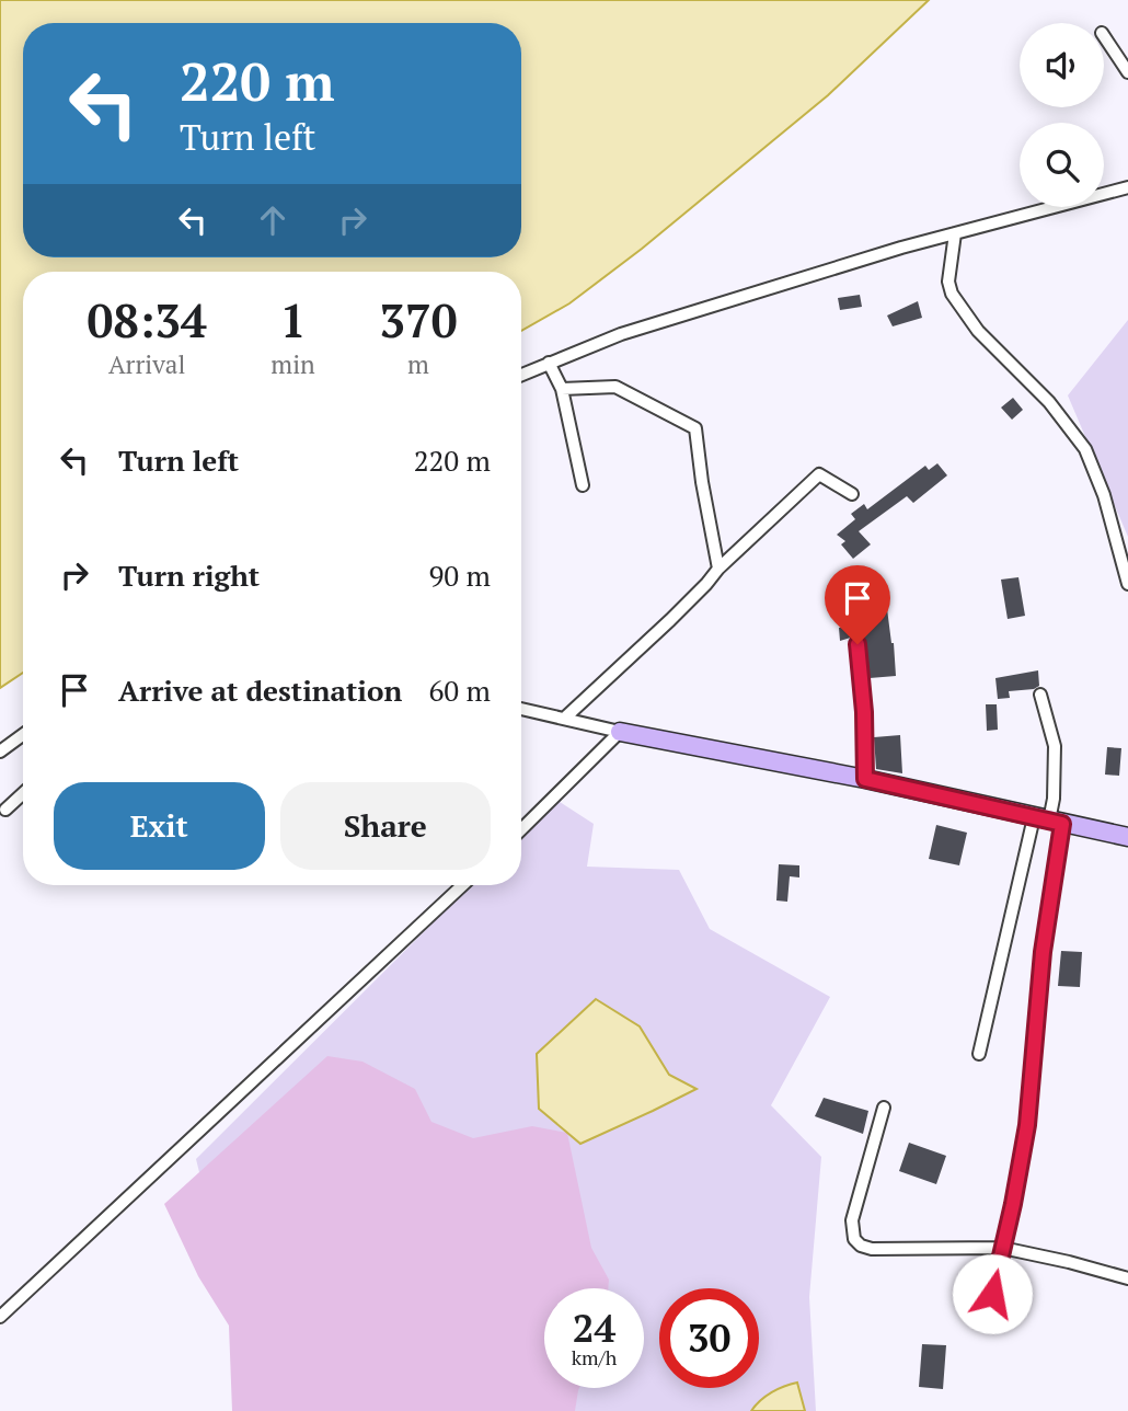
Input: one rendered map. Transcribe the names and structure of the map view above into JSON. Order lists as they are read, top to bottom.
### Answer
{
  "page": {
    "turn": ["220 m", "Turn left"],
    "eta": [
      "08:34",
      "Arrival",
      "1",
      "min",
      "370",
      "m"
    ],
    "list": [
      {
        "name": "Turn left",
        "value": "220 m"
      },
      {
        "name": "Turn right",
        "value": "90 m"
      },
      {
        "name": "Arrive at destination",
        "value": "60 m"
      }
    ],
    "buttons": ["Exit", "Share"],
    "speed": "24 km/h",
    "limit": "30"
  }
}
